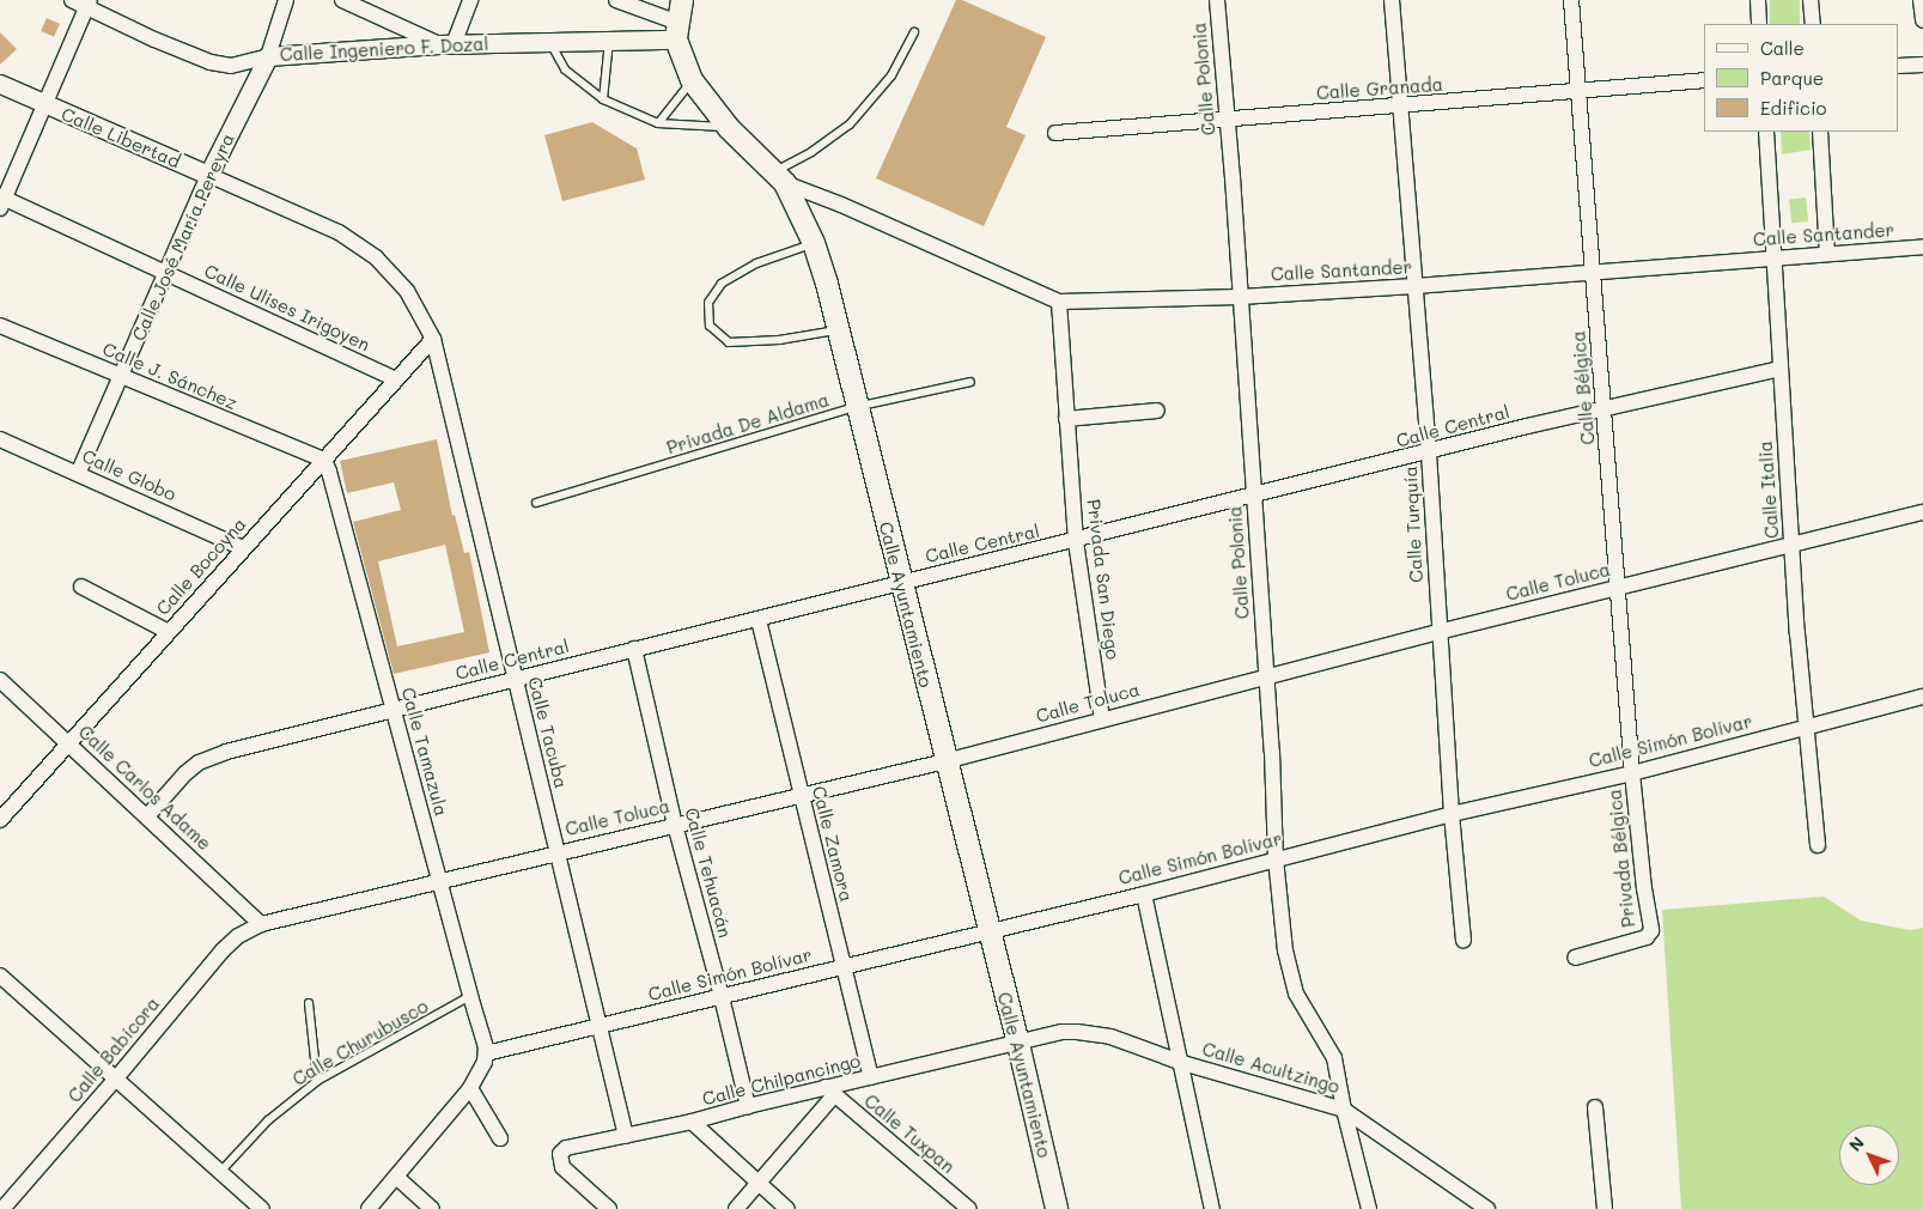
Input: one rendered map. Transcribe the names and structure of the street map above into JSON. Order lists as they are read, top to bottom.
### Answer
{
  "streets": {
    "main road": ["Calle Ayuntamiento"],
    "street": [
      "Calle Ingeniero F. Dozal",
      "Calle Polonia",
      "Calle Granada",
      "Calle Libertad",
      "Calle Santander",
      "Calle José María Pereyra",
      "Calle Ulises Irigoyen",
      "Calle J. Sánchez",
      "Calle Bélgica",
      "Calle Central",
      "Calle Globo",
      "Calle Italia",
      "Calle Turquía",
      "Calle Bocoyna",
      "Privada San Diego",
      "Calle Toluca",
      "Calle Tacuba",
      "Calle Simón Bolívar",
      "Calle Tamazula",
      "Calle Carlos Adame",
      "Calle Zamora",
      "Privada Bélgica",
      "Calle Tehuacán",
      "Calle Babícora",
      "Calle Acultzingo",
      "Calle Chilpancingo",
      "Calle Tuxpan"
    ],
    "lane": ["Privada De Aldama", "Calle Churubusco"]
  },
  "crossings": [
    ["Calle Ingeniero F. Dozal", "Calle José María Pereyra"],
    ["Calle Ingeniero F. Dozal", "Calle Ayuntamiento"],
    ["Calle Polonia", "Calle Granada"],
    ["Calle Polonia", "Calle Santander"],
    ["Calle Polonia", "Calle Central"],
    ["Calle Polonia", "Calle Toluca"],
    ["Calle Polonia", "Calle Simón Bolívar"],
    ["Calle Polonia", "Calle Acultzingo"],
    ["Calle Granada", "Calle Bélgica"],
    ["Calle Granada", "Calle Turquía"],
    ["Calle Libertad", "Calle José María Pereyra"],
    ["Calle Libertad", "Calle Bocoyna"],
    ["Calle Libertad", "Calle Tacuba"],
    ["Calle Santander", "Calle Bélgica"],
    ["Calle Santander", "Calle Italia"],
    ["Calle Santander", "Calle Turquía"],
    ["Calle Santander", "Privada San Diego"],
    ["Calle Santander", "Calle Ayuntamiento"],
    ["Calle José María Pereyra", "Calle Ulises Irigoyen"],
    ["Calle José María Pereyra", "Calle J. Sánchez"],
    ["Calle José María Pereyra", "Calle Globo"],
    ["Calle Ulises Irigoyen", "Calle Bocoyna"],
    ["Calle J. Sánchez", "Calle Bocoyna"],
    ["Calle J. Sánchez", "Calle Tamazula"],
    ["Calle Bélgica", "Calle Central"],
    ["Calle Bélgica", "Calle Toluca"],
    ["Calle Bélgica", "Calle Simón Bolívar"],
    ["Calle Bélgica", "Privada Bélgica"],
    ["Privada De Aldama", "Calle Ayuntamiento"],
    ["Calle Central", "Calle Italia"],
    ["Calle Central", "Calle Turquía"],
    ["Calle Central", "Privada San Diego"],
    ["Calle Central", "Calle Ayuntamiento"],
    ["Calle Central", "Calle Tacuba"],
    ["Calle Central", "Calle Tamazula"],
    ["Calle Central", "Calle Carlos Adame"],
    ["Calle Central", "Calle Zamora"],
    ["Calle Central", "Calle Tehuacán"],
    ["Calle Globo", "Calle Bocoyna"],
    ["Calle Italia", "Calle Toluca"],
    ["Calle Italia", "Calle Simón Bolívar"],
    ["Calle Turquía", "Calle Toluca"],
    ["Calle Turquía", "Calle Simón Bolívar"],
    ["Calle Bocoyna", "Calle Tacuba"],
    ["Calle Bocoyna", "Calle Tamazula"],
    ["Calle Bocoyna", "Calle Carlos Adame"],
    ["Privada San Diego", "Calle Toluca"],
    ["Calle Toluca", "Calle Ayuntamiento"],
    ["Calle Toluca", "Calle Tacuba"],
    ["Calle Toluca", "Calle Tamazula"],
    ["Calle Toluca", "Calle Carlos Adame"],
    ["Calle Toluca", "Calle Zamora"],
    ["Calle Toluca", "Calle Tehuacán"],
    ["Calle Toluca", "Calle Babícora"],
    ["Calle Ayuntamiento", "Calle Simón Bolívar"],
    ["Calle Ayuntamiento", "Calle Acultzingo"],
    ["Calle Ayuntamiento", "Calle Chilpancingo"],
    ["Calle Tacuba", "Calle Simón Bolívar"],
    ["Calle Tacuba", "Calle Chilpancingo"],
    ["Calle Simón Bolívar", "Calle Tamazula"],
    ["Calle Simón Bolívar", "Calle Zamora"],
    ["Calle Simón Bolívar", "Privada Bélgica"],
    ["Calle Simón Bolívar", "Calle Tehuacán"],
    ["Calle Tamazula", "Calle Churubusco"],
    ["Calle Carlos Adame", "Calle Babícora"],
    ["Calle Zamora", "Calle Chilpancingo"],
    ["Calle Tehuacán", "Calle Chilpancingo"],
    ["Calle Acultzingo", "Calle Chilpancingo"],
    ["Calle Chilpancingo", "Calle Tuxpan"]
  ],
  "legend": ["Calle", "Parque", "Edificio"],
  "north": "top left"
}
